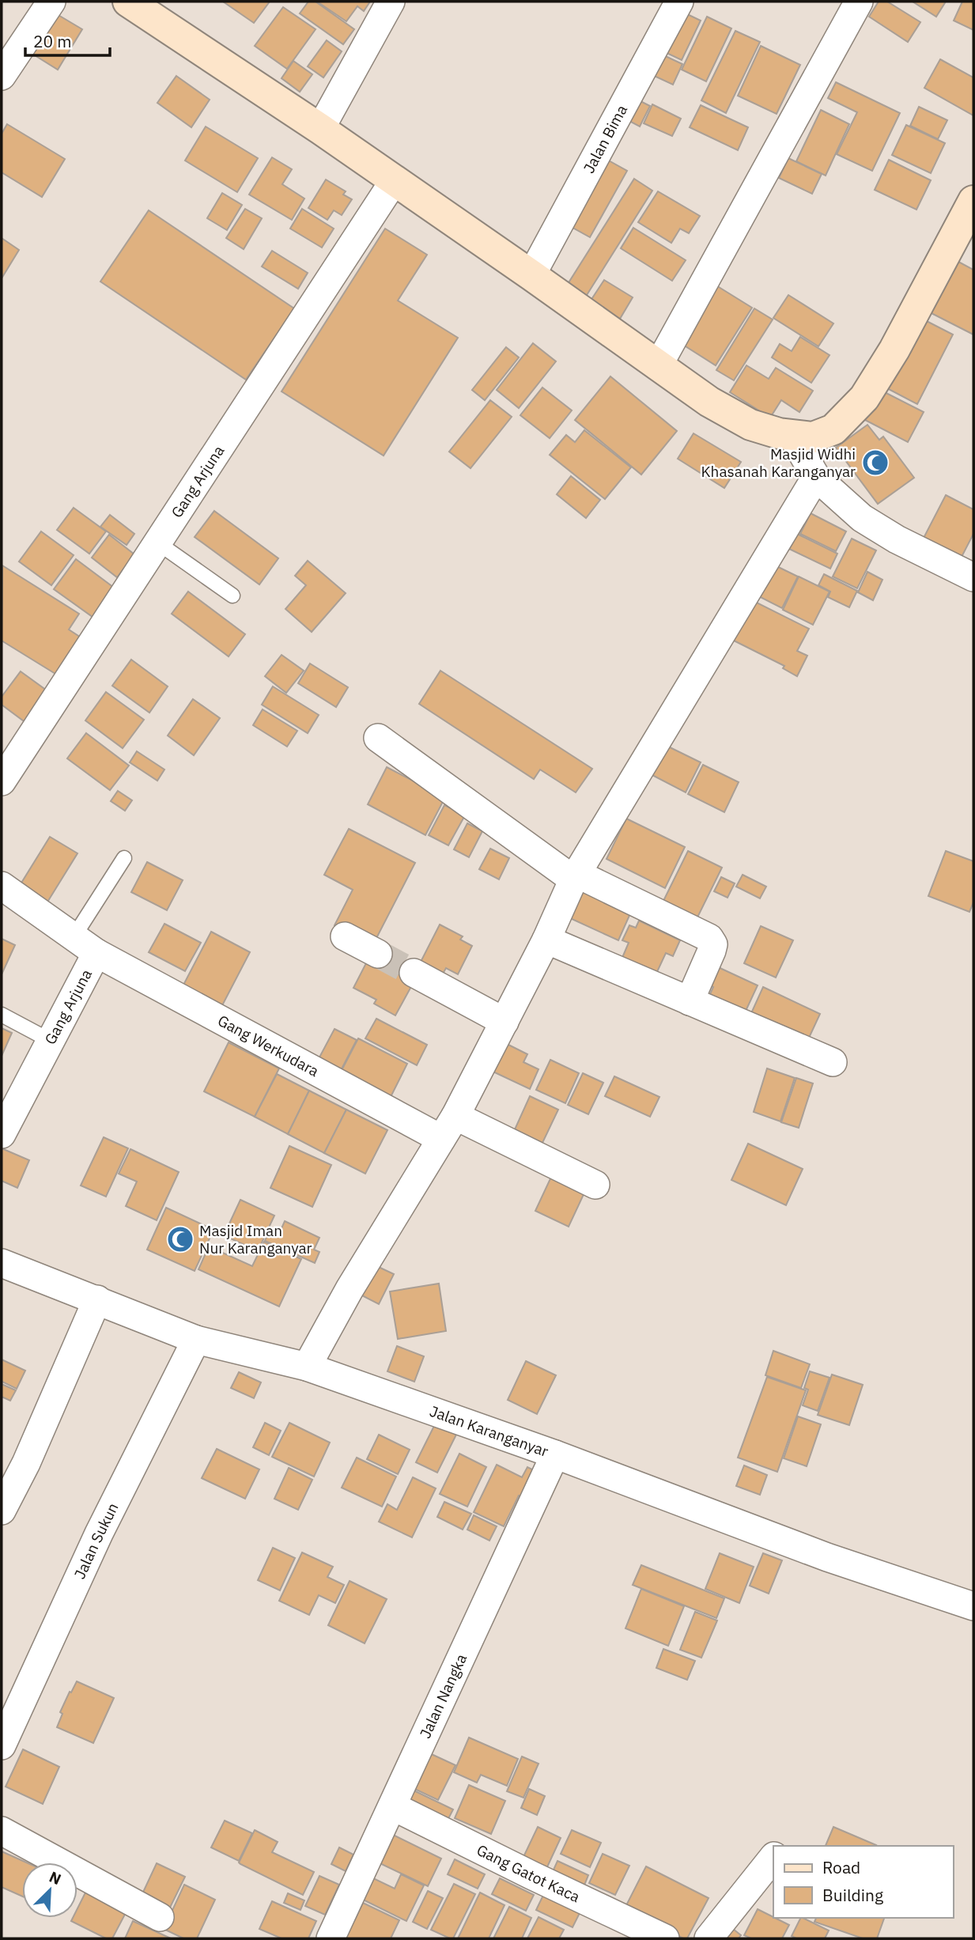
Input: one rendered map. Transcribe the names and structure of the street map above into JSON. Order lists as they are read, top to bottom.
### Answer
{
  "streets": {
    "street": [
      "Jalan Bima",
      "Gang Arjuna",
      "Gang Werkudara",
      "Jalan Karanganyar",
      "Jalan Sukun",
      "Jalan Nangka",
      "Gang Gatot Kaca"
    ]
  },
  "crossings": [
    ["Gang Arjuna", "Gang Werkudara"],
    ["Jalan Karanganyar", "Jalan Sukun"],
    ["Jalan Karanganyar", "Jalan Nangka"],
    ["Jalan Nangka", "Gang Gatot Kaca"]
  ],
  "places": {
    "mosque": ["Masjid Widhi Khasanah Karanganyar", "Masjid Iman Nur Karanganyar"]
  },
  "legend": ["Road", "Building"],
  "scale_bar": "20 m",
  "north": "top right"
}
